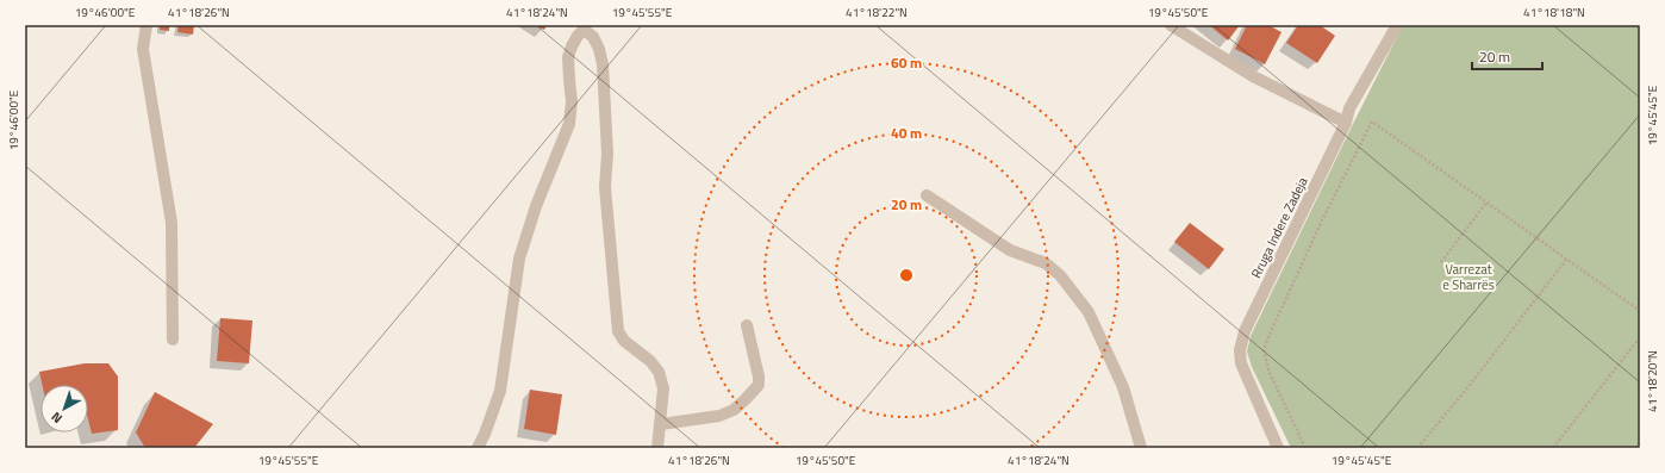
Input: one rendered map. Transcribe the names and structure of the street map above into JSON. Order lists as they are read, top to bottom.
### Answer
{
  "streets": {
    "street": ["Rruga Indere Zadeja"]
  },
  "parks": ["Varrezat e Sharrës"],
  "scale_bar": "20 m",
  "north": "bottom left",
  "coordinates": [
    "19°46'00\"E",
    "41°18'26\"N",
    "41°18'24\"N",
    "19°45'55\"E",
    "41°18'22\"N",
    "19°45'50\"E",
    "41°18'18\"N",
    "19°45'45\"E",
    "41°18'20\"N"
  ],
  "rings": ["60 m", "40 m", "20 m"]
}
